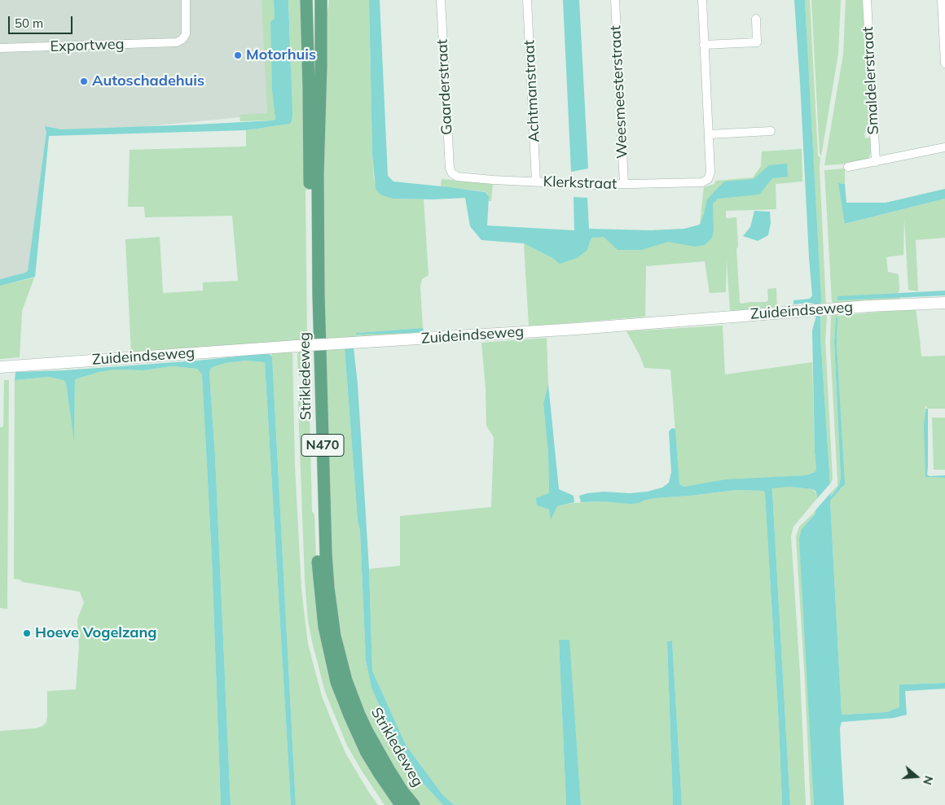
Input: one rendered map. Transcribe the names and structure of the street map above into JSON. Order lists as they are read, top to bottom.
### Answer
{
  "streets": {
    "main road": ["Strikledeweg", "N470"],
    "street": [
      "Exportweg",
      "Smaldelerstraat",
      "Gaarderstraat",
      "Achtmanstraat",
      "Weesmeesterstraat",
      "Klerkstraat",
      "Zuideindseweg"
    ]
  },
  "crossings": [
    ["Gaarderstraat", "Klerkstraat"],
    ["Achtmanstraat", "Klerkstraat"],
    ["Weesmeesterstraat", "Klerkstraat"]
  ],
  "places": ["Motorhuis", "Autoschadehuis", "Hoeve Vogelzang"],
  "scale_bar": "50 m",
  "north": "right"
}
